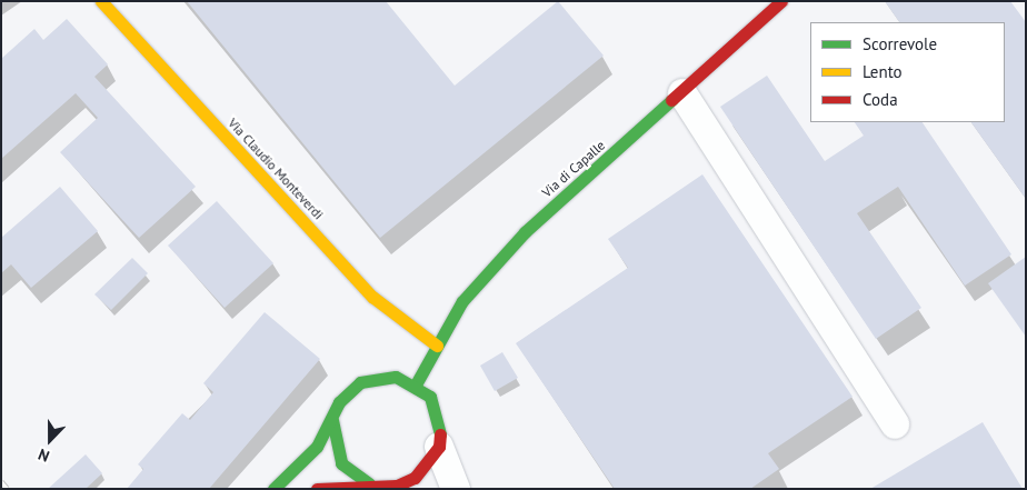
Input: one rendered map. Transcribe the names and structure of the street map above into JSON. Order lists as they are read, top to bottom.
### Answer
{
  "streets": {
    "street": ["Via Claudio Monteverdi", "Via di Capalle"]
  },
  "crossings": [
    ["Via Claudio Monteverdi", "Via di Capalle"]
  ],
  "legend": ["Scorrevole", "Lento", "Coda"],
  "north": "bottom"
}
